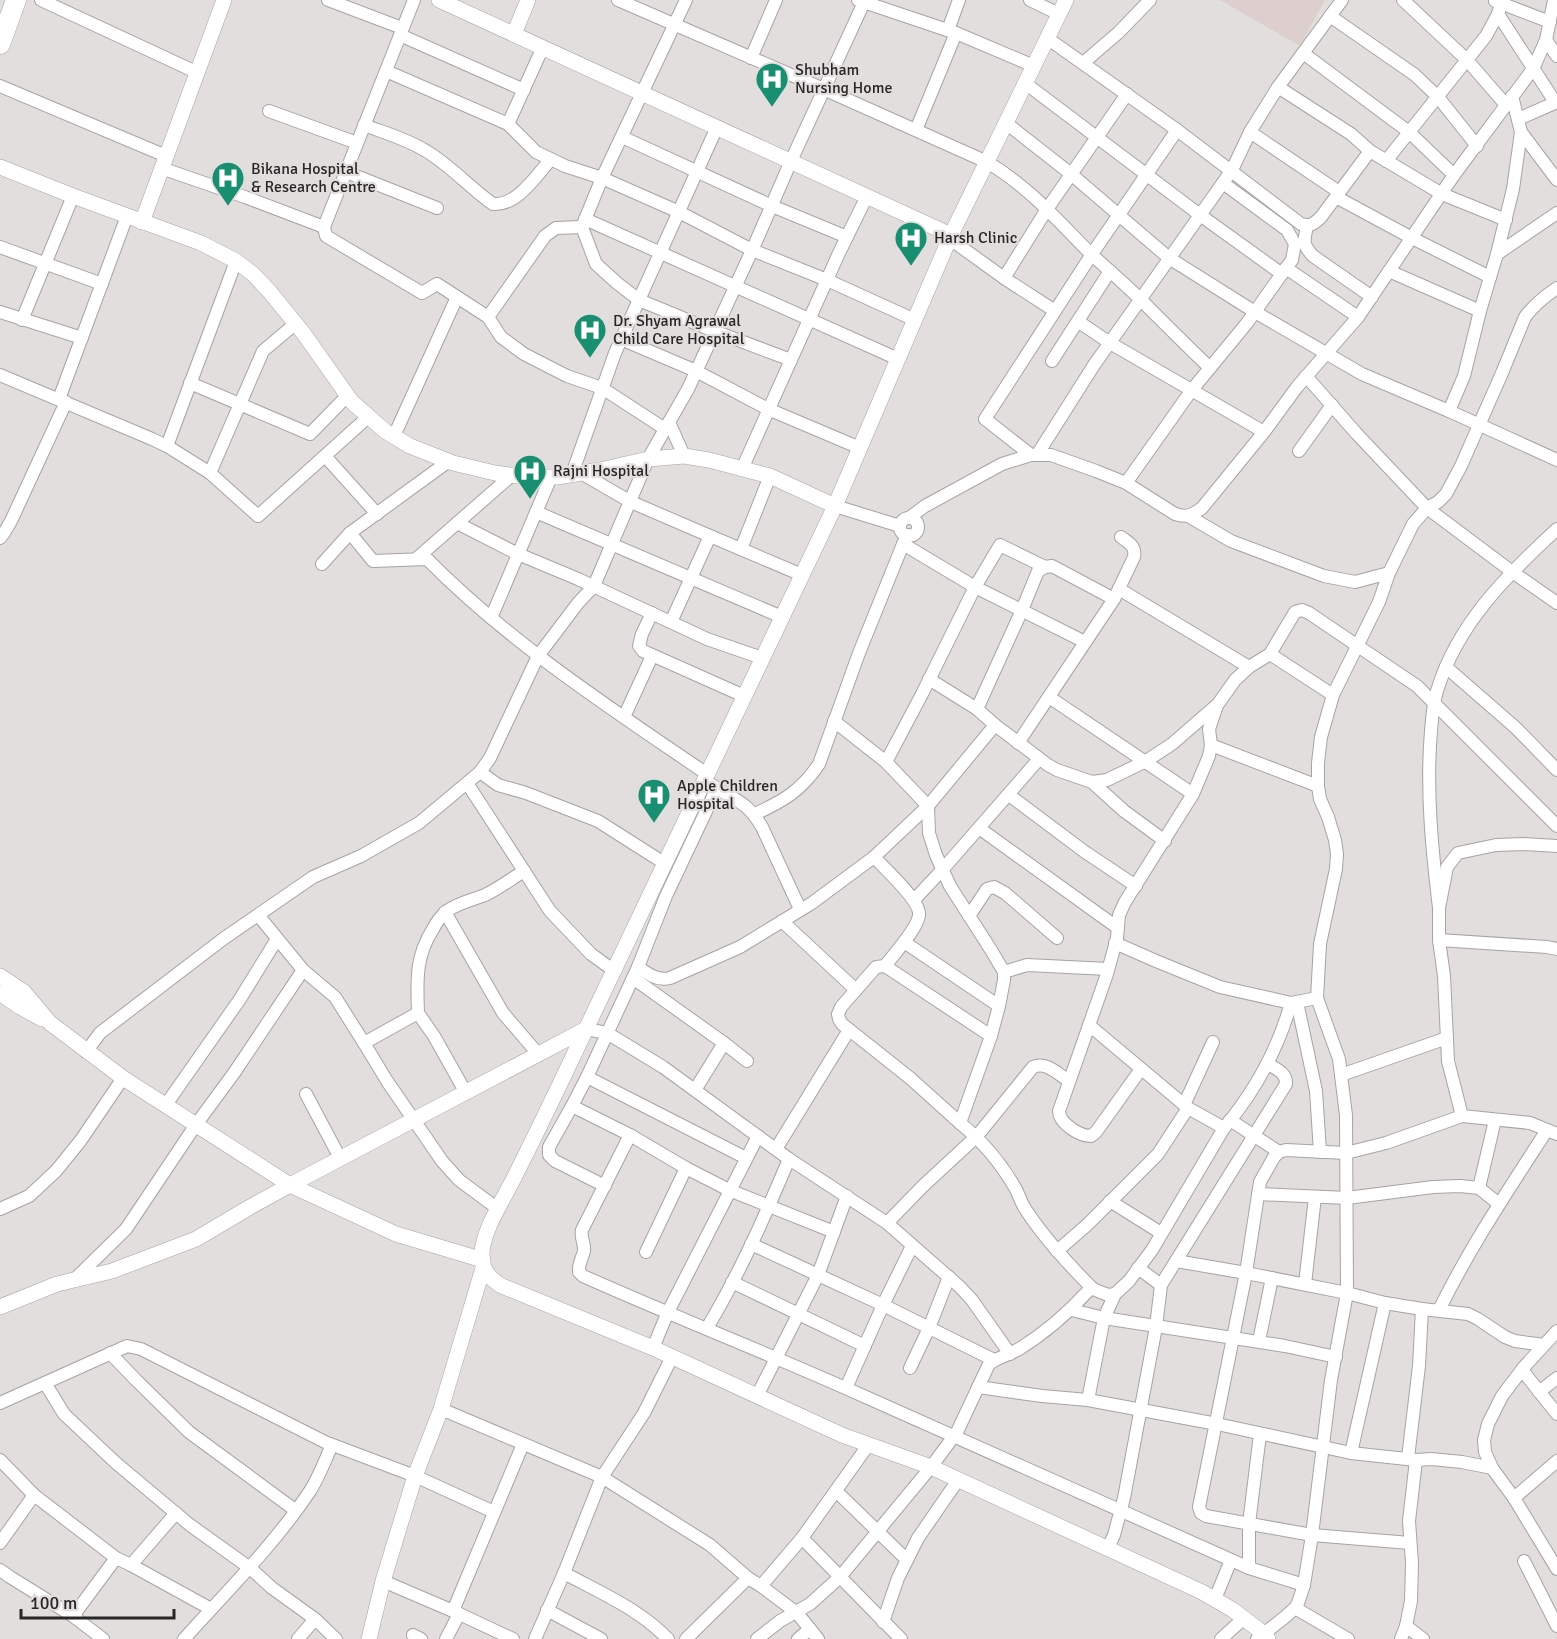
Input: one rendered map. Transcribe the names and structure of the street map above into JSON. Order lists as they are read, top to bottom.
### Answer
{
  "places": {
    "hospital": [
      "Shubham Nursing Home",
      "Bikana Hospital & Research Centre",
      "Harsh Clinic",
      "Dr. Shyam Agrawal Child Care Hospital",
      "Rajni Hospital",
      "Apple Children Hospital"
    ]
  },
  "scale_bar": "100 m"
}
